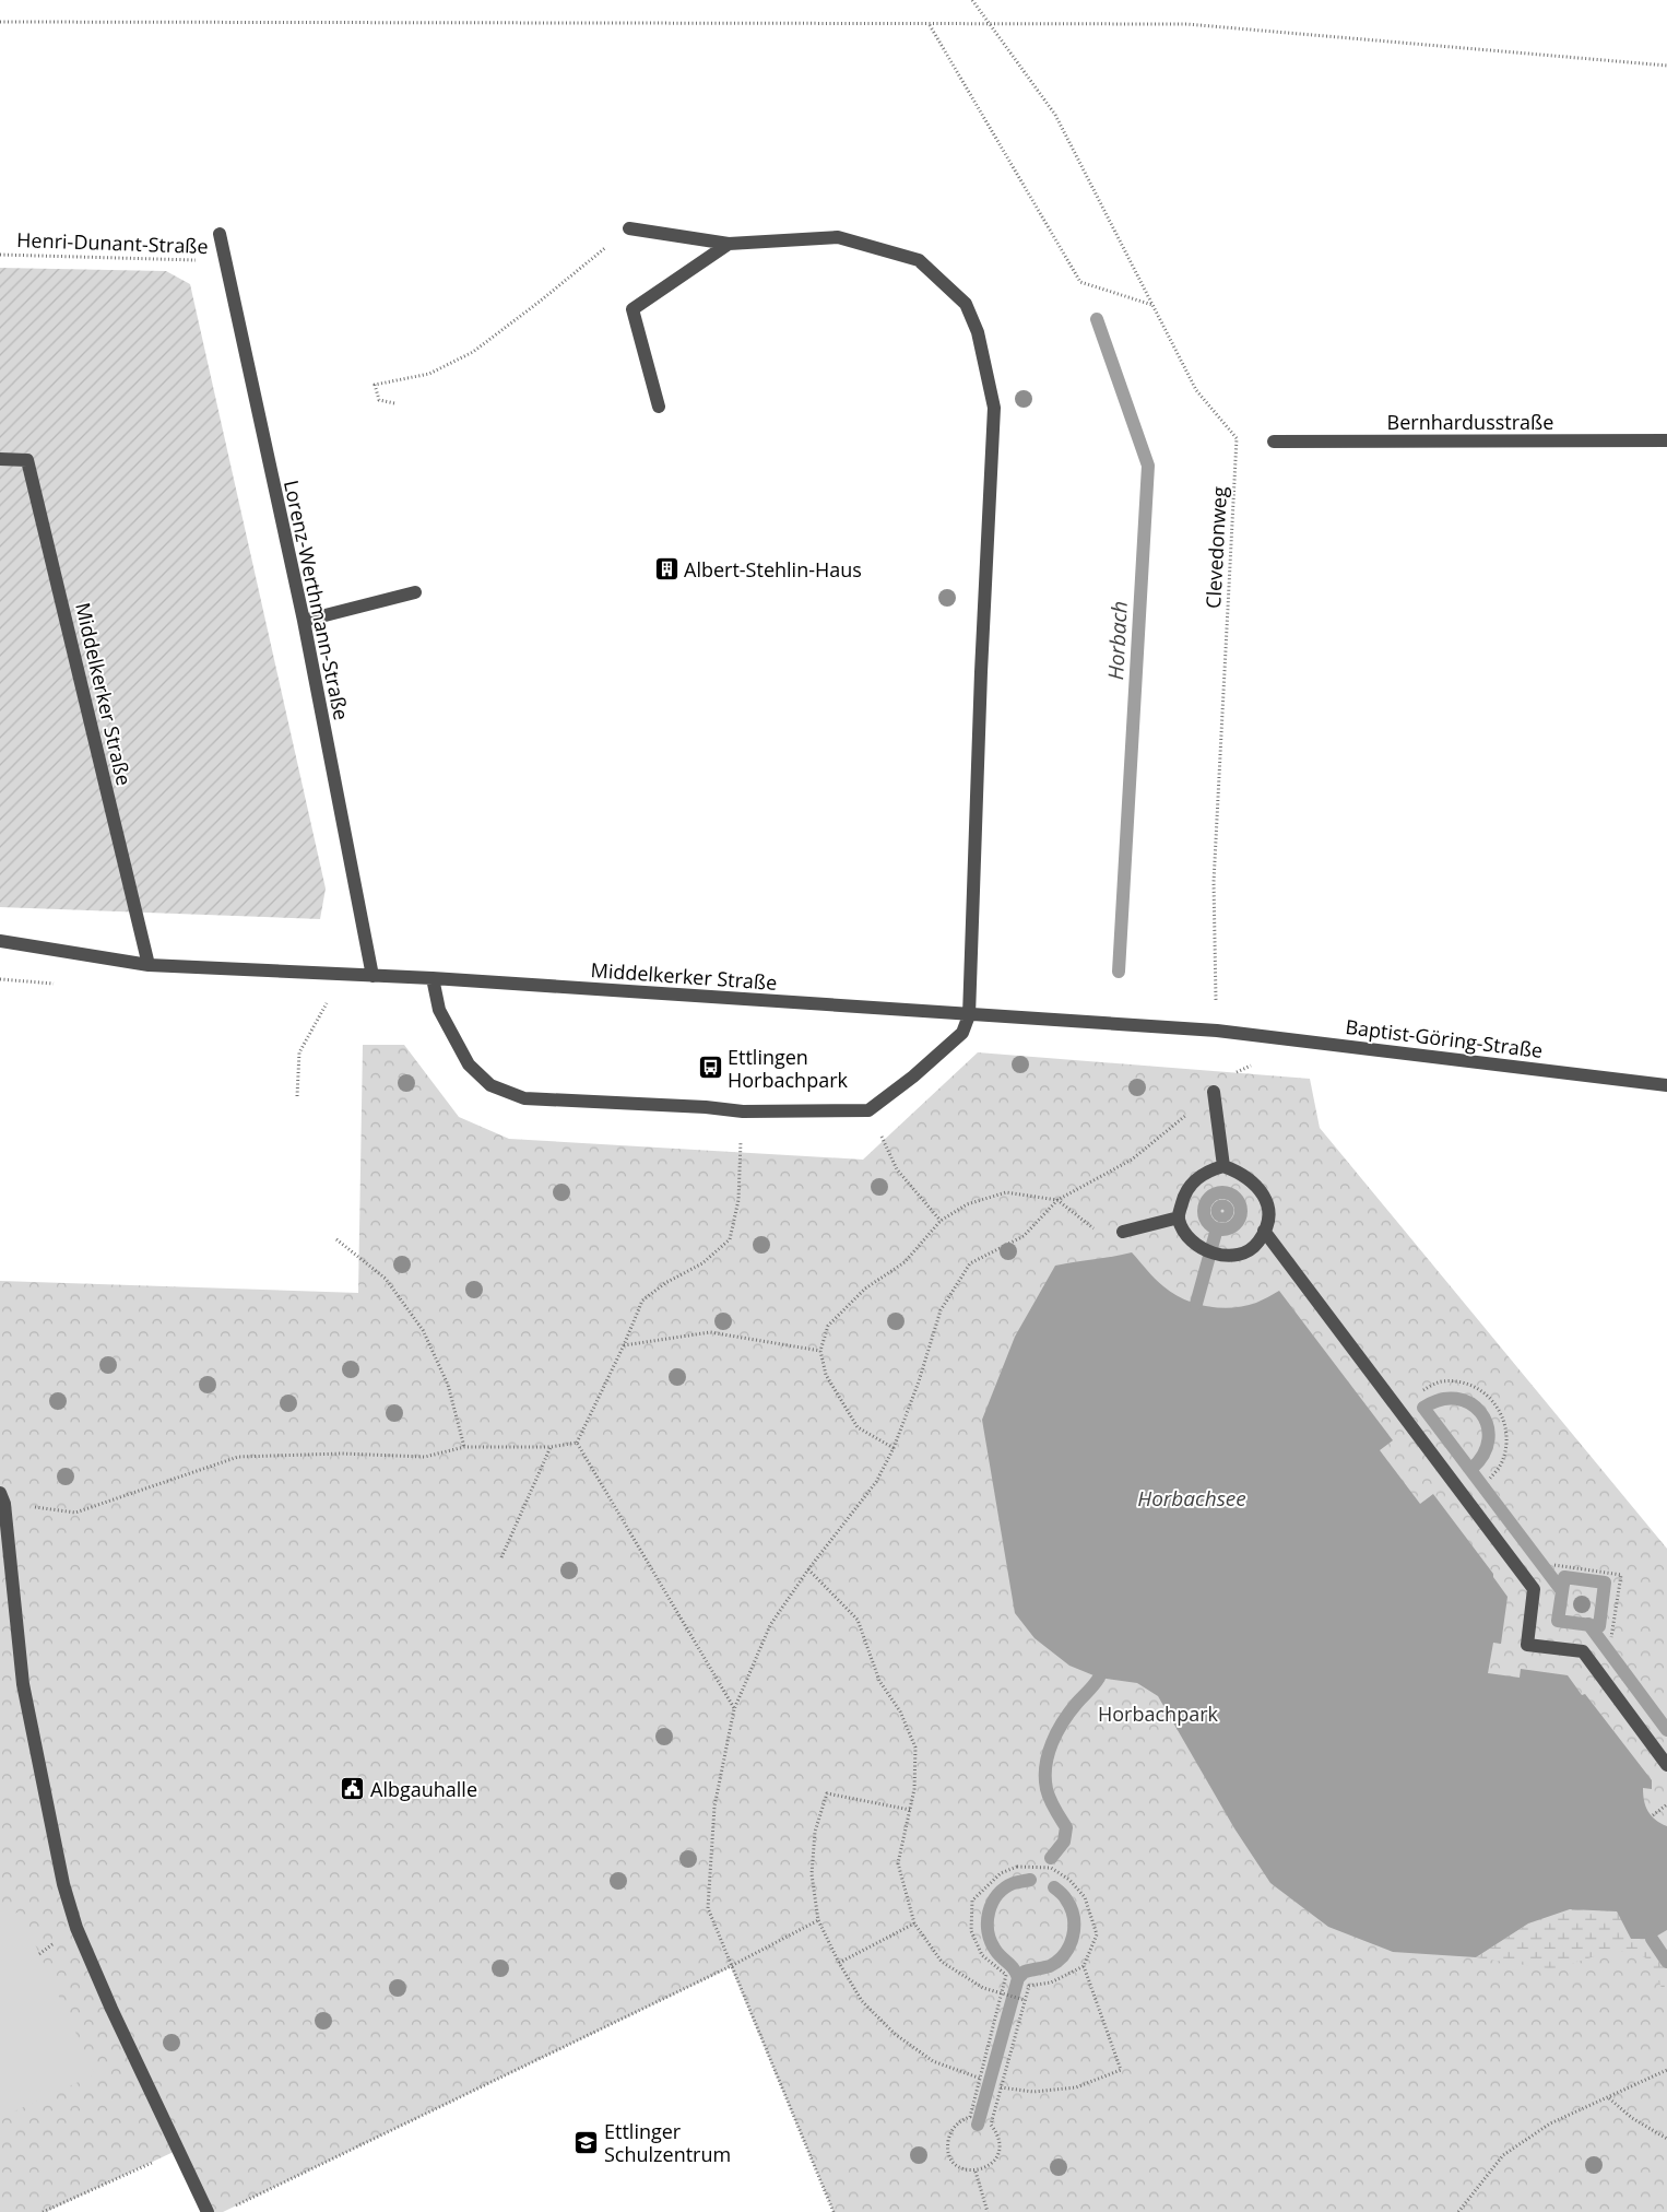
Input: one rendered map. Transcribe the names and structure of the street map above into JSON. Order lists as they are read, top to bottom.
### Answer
{
  "streets": {
    "street": [
      "Bernhardusstraße",
      "Lorenz-Werthmann-Straße",
      "Middelkerker Straße",
      "Baptist-Göring-Straße"
    ],
    "path": ["Henri-Dunant-Straße", "Clevedonweg"]
  },
  "crossings": [
    ["Henri-Dunant-Straße", "Lorenz-Werthmann-Straße"],
    ["Clevedonweg", "Middelkerker Straße"],
    ["Clevedonweg", "Baptist-Göring-Straße"],
    ["Lorenz-Werthmann-Straße", "Middelkerker Straße"],
    ["Middelkerker Straße", "Baptist-Göring-Straße"]
  ],
  "water": ["Horbach", "Horbachsee"],
  "parks": ["Horbachpark"],
  "places": {
    "building": ["Albert-Stehlin-Haus"],
    "bus stop": ["Ettlingen Horbachpark"],
    "public building": ["Albgauhalle"],
    "school or university": ["Ettlinger Schulzentrum"]
  }
}
